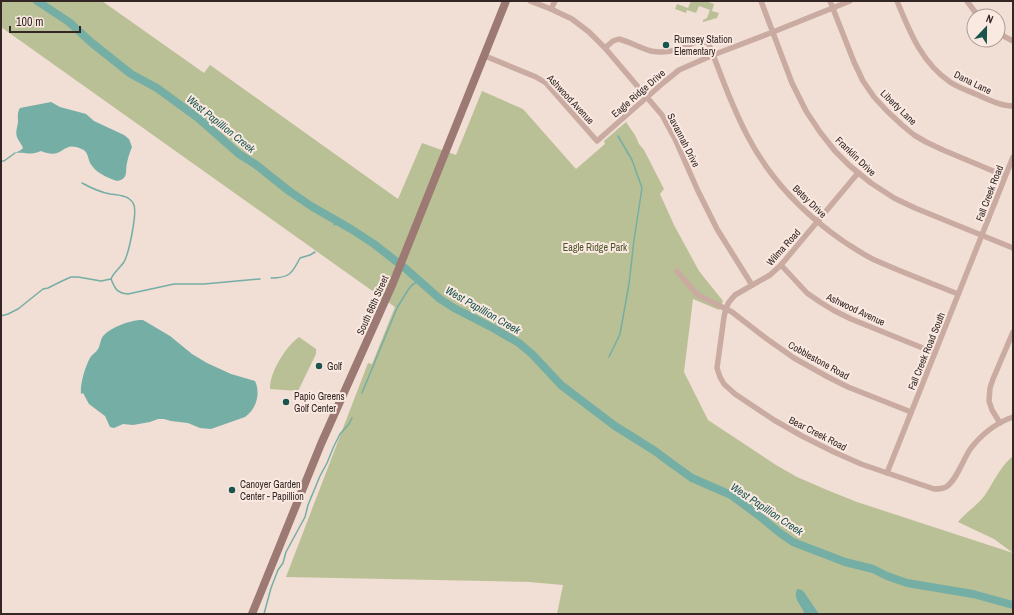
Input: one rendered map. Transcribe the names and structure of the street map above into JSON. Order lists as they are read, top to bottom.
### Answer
{
  "streets": {
    "street": [
      "Dana Lane",
      "Eagle Ridge Drive",
      "Ashwood Avenue",
      "Liberty Lane",
      "Savannah Drive",
      "Franklin Drive",
      "Fall Creek Road",
      "Betsy Drive",
      "Wilma Road",
      "South 66th Street",
      "Fall Creek Road South",
      "Cobblestone Road",
      "Bear Creek Road"
    ]
  },
  "crossings": [
    ["Eagle Ridge Drive", "Ashwood Avenue"],
    ["Eagle Ridge Drive", "Liberty Lane"],
    ["Eagle Ridge Drive", "Savannah Drive"],
    ["Eagle Ridge Drive", "Franklin Drive"],
    ["Eagle Ridge Drive", "Betsy Drive"],
    ["Ashwood Avenue", "Wilma Road"],
    ["Ashwood Avenue", "South 66th Street"],
    ["Ashwood Avenue", "Fall Creek Road South"],
    ["Liberty Lane", "Fall Creek Road"],
    ["Savannah Drive", "Betsy Drive"],
    ["Savannah Drive", "Wilma Road"],
    ["Franklin Drive", "Fall Creek Road"],
    ["Franklin Drive", "Wilma Road"],
    ["Franklin Drive", "Fall Creek Road South"],
    ["Fall Creek Road", "Fall Creek Road South"],
    ["Betsy Drive", "Wilma Road"],
    ["Betsy Drive", "Fall Creek Road South"],
    ["Wilma Road", "Cobblestone Road"],
    ["Wilma Road", "Bear Creek Road"],
    ["Fall Creek Road South", "Cobblestone Road"],
    ["Fall Creek Road South", "Bear Creek Road"],
    ["Cobblestone Road", "Bear Creek Road"]
  ],
  "water": ["West Papillion Creek"],
  "parks": ["Eagle Ridge Park"],
  "places": [
    "Rumsey Station Elementary",
    "Golf",
    "Papio Greens Golf Center",
    "Canoyer Garden Center - Papillion"
  ],
  "scale_bar": "100 m",
  "north": "top"
}
